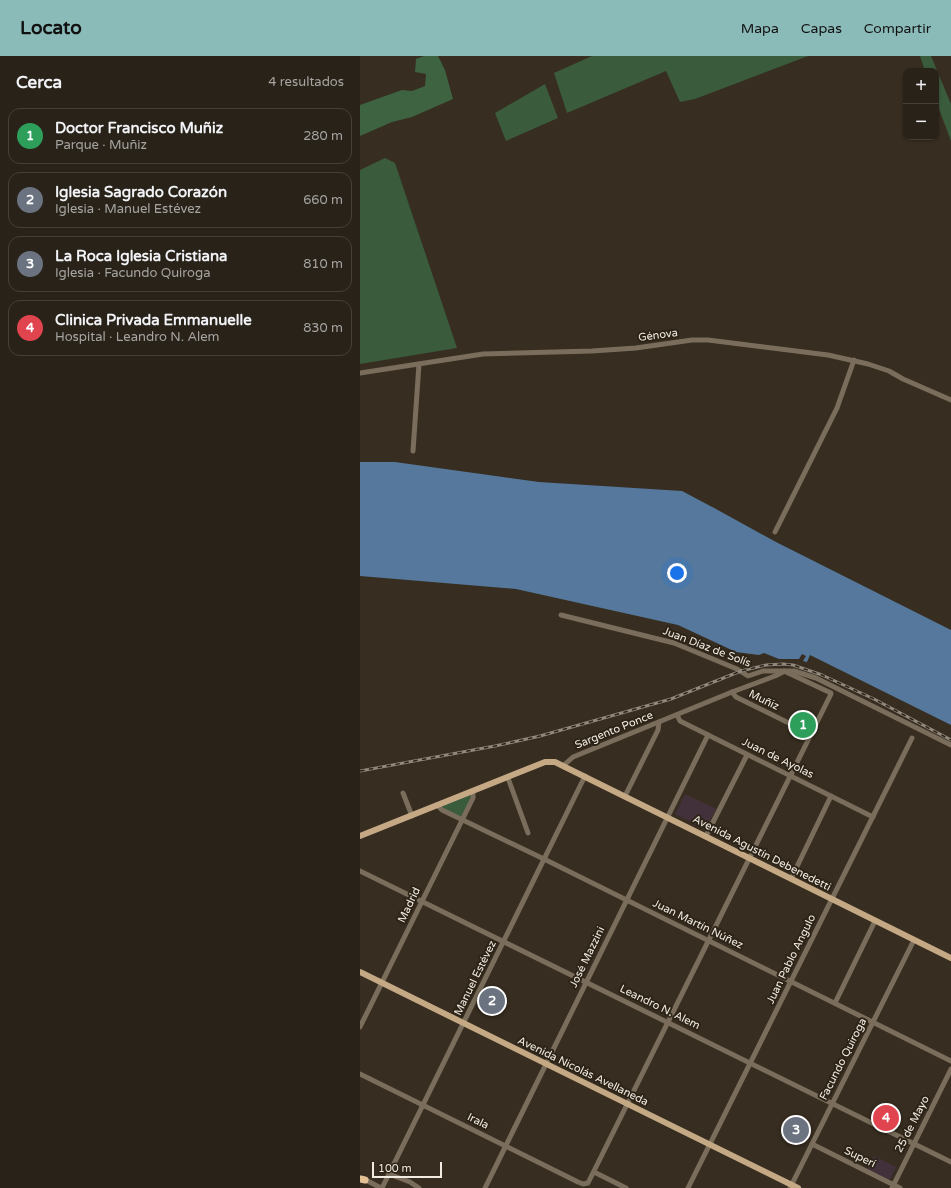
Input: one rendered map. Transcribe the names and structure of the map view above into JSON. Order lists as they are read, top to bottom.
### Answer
{
  "streets": {
    "main road": ["Avenida Agustín Debenedetti", "Avenida Nicolás Avellaneda"],
    "street": [
      "Génova",
      "Juan Díaz de Solís",
      "Muñiz",
      "Sargento Ponce",
      "Juan de Ayolas",
      "Madrid",
      "Juan Martín Núñez",
      "José Mazzini",
      "Juan Pablo Angulo",
      "Manuel Estévez",
      "Leandro N. Alem",
      "Facundo Quiroga",
      "Irala",
      "25 de Mayo",
      "Superí"
    ]
  },
  "crossings": [
    ["Juan Díaz de Solís", "Sargento Ponce"],
    ["Muñiz", "Sargento Ponce"],
    ["Sargento Ponce", "Juan de Ayolas"],
    ["Sargento Ponce", "Avenida Agustín Debenedetti"],
    ["Juan de Ayolas", "José Mazzini"],
    ["Juan de Ayolas", "Juan Pablo Angulo"],
    ["Avenida Agustín Debenedetti", "José Mazzini"],
    ["Avenida Agustín Debenedetti", "Juan Pablo Angulo"],
    ["Avenida Agustín Debenedetti", "Manuel Estévez"],
    ["Avenida Agustín Debenedetti", "Facundo Quiroga"],
    ["Madrid", "Juan Martín Núñez"],
    ["Madrid", "Leandro N. Alem"],
    ["Madrid", "Avenida Nicolás Avellaneda"],
    ["Juan Martín Núñez", "José Mazzini"],
    ["Juan Martín Núñez", "Juan Pablo Angulo"],
    ["Juan Martín Núñez", "Manuel Estévez"],
    ["Juan Martín Núñez", "Facundo Quiroga"],
    ["José Mazzini", "Leandro N. Alem"],
    ["José Mazzini", "Avenida Nicolás Avellaneda"],
    ["José Mazzini", "Irala"],
    ["Juan Pablo Angulo", "Leandro N. Alem"],
    ["Juan Pablo Angulo", "Avenida Nicolás Avellaneda"],
    ["Manuel Estévez", "Leandro N. Alem"],
    ["Manuel Estévez", "Avenida Nicolás Avellaneda"],
    ["Manuel Estévez", "Irala"],
    ["Leandro N. Alem", "Facundo Quiroga"],
    ["Leandro N. Alem", "25 de Mayo"],
    ["Facundo Quiroga", "Avenida Nicolás Avellaneda"],
    ["Facundo Quiroga", "Superí"],
    ["25 de Mayo", "Superí"]
  ],
  "scale_bar": "100 m",
  "page": {
    "header": "Locato",
    "nav": ["Mapa", "Capas", "Compartir"],
    "heading": ["Cerca", "4 resultados"],
    "map_buttons": ["+", "−"],
    "list": [
      {
        "mark": "1",
        "name": "Doctor Francisco Muñiz",
        "note": "Parque · Muñiz",
        "value": "280 m"
      },
      {
        "mark": "2",
        "name": "Iglesia Sagrado Corazón",
        "note": "Iglesia · Manuel Estévez",
        "value": "660 m"
      },
      {
        "mark": "3",
        "name": "La Roca Iglesia Cristiana",
        "note": "Iglesia · Facundo Quiroga",
        "value": "810 m"
      },
      {
        "mark": "4",
        "name": "Clinica Privada Emmanuelle",
        "note": "Hospital · Leandro N. Alem",
        "value": "830 m"
      }
    ],
    "pins": [
      "1",
      "2",
      "4",
      "3"
    ],
    "scale": "100 m"
  }
}
